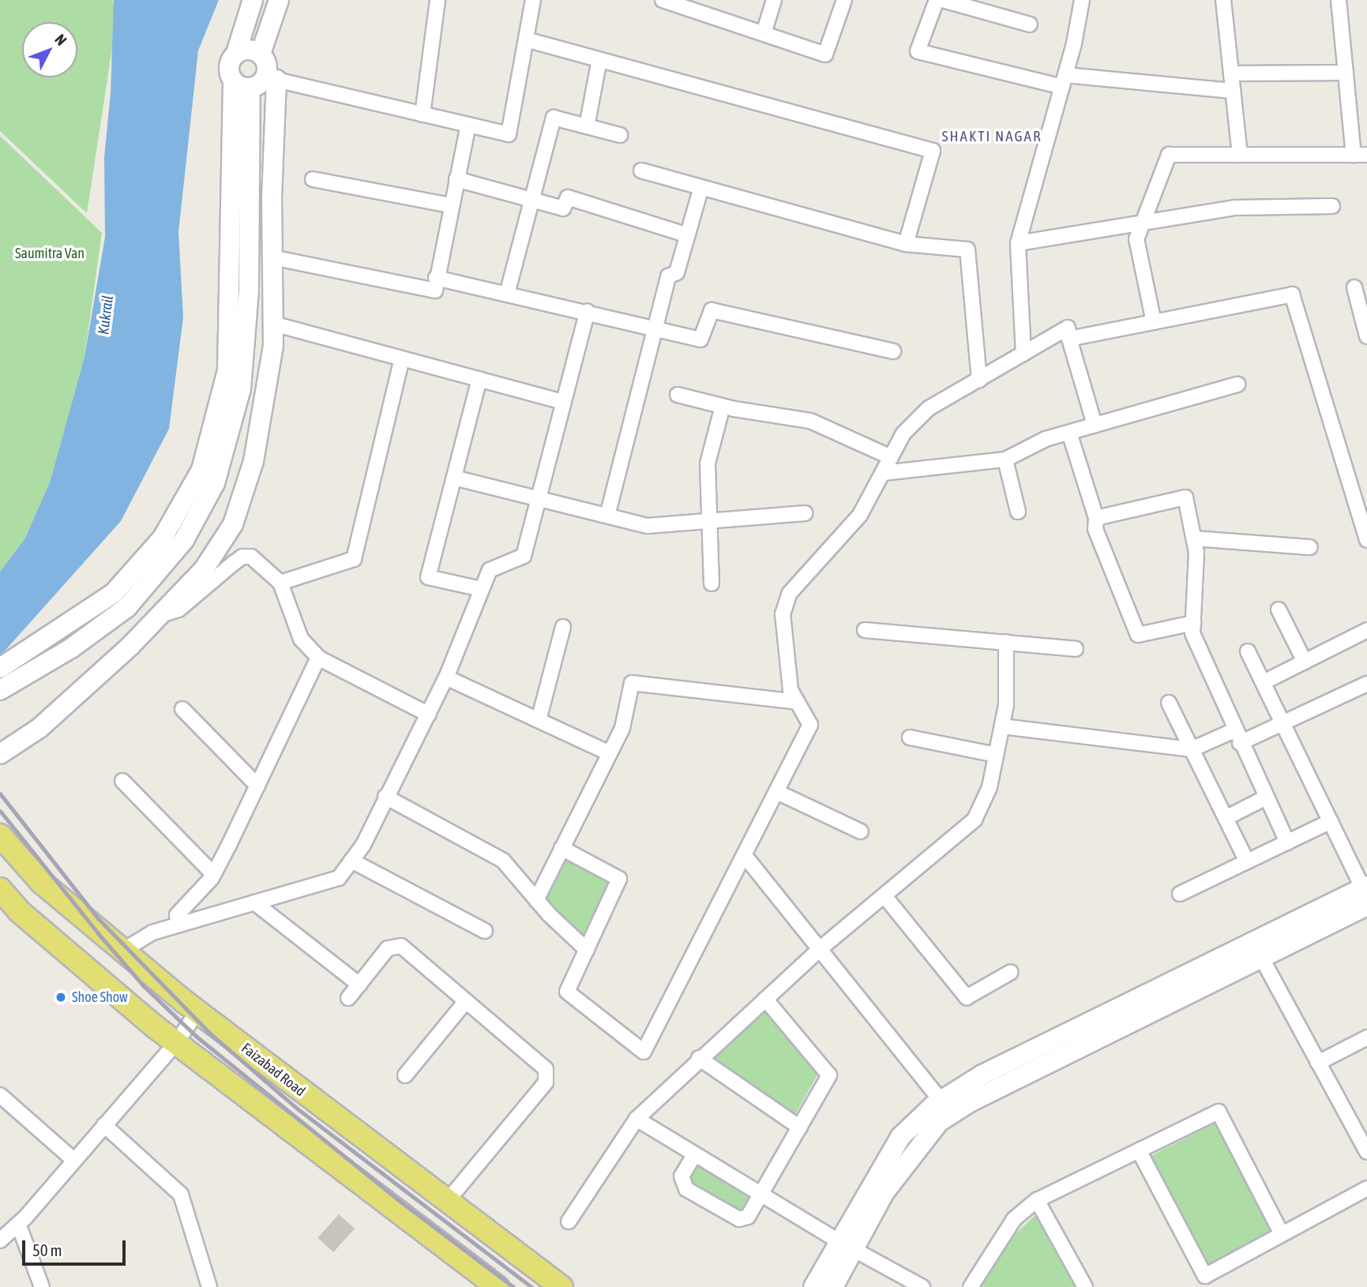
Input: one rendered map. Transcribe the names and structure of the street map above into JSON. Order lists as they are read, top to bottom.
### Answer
{
  "streets": {
    "main road": ["Faizabad Road"]
  },
  "districts": ["SHAKTI NAGAR"],
  "water": ["Kukrail"],
  "parks": ["Saumitra Van"],
  "places": ["Shoe Show"],
  "scale_bar": "50 m",
  "north": "top right"
}
